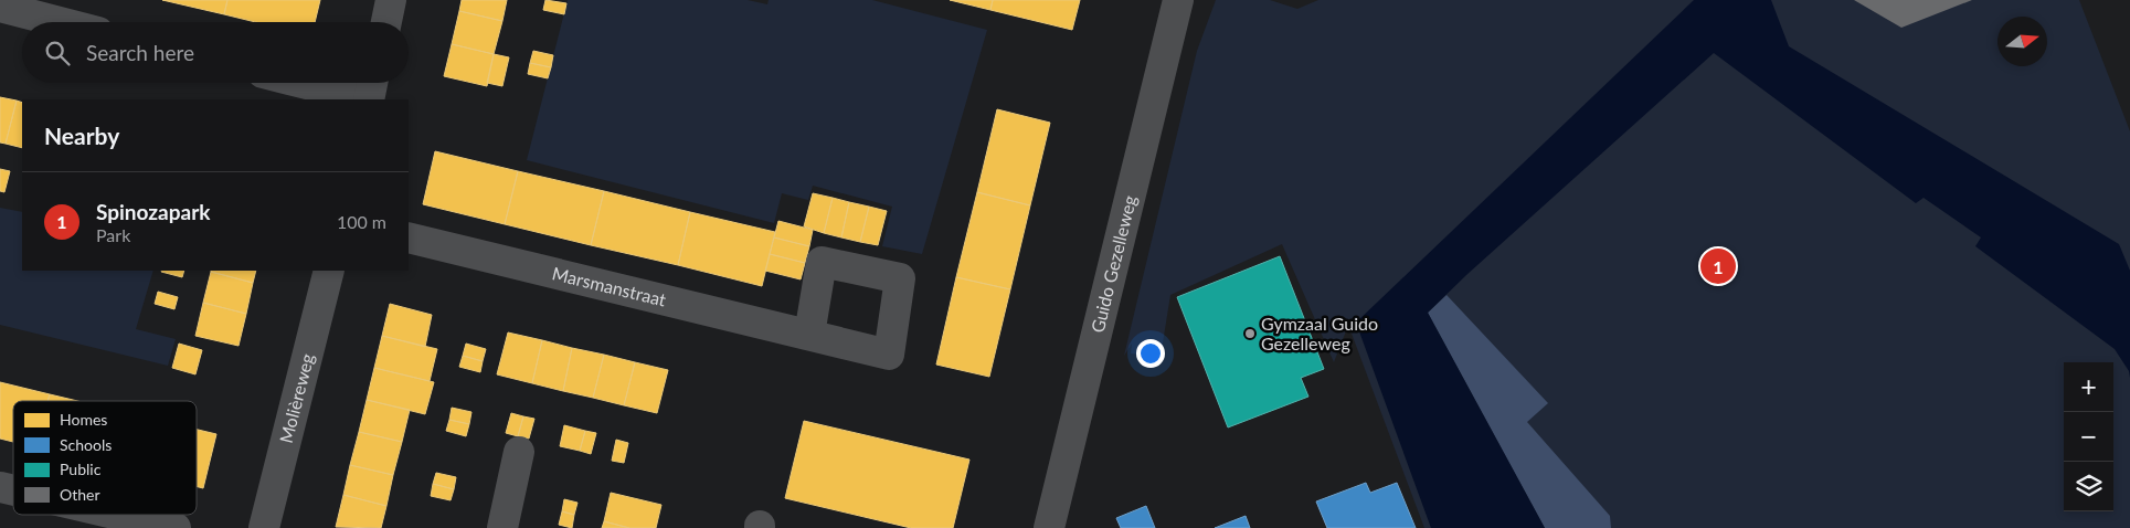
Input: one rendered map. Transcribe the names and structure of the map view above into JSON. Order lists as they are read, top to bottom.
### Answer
{
  "streets": {
    "street": ["Guido Gezelleweg", "Marsmanstraat", "Molièreweg"]
  },
  "places": ["Gymzaal Guido Gezelleweg"],
  "legend": [
    "Homes",
    "Schools",
    "Public",
    "Other"
  ],
  "north": "right",
  "page": {
    "search": "Search here",
    "heading": "Nearby",
    "list": [
      {
        "mark": "1",
        "name": "Spinozapark",
        "note": "Park",
        "value": "100 m"
      }
    ],
    "pins": "1",
    "map_buttons": ["+", "−"]
  }
}
